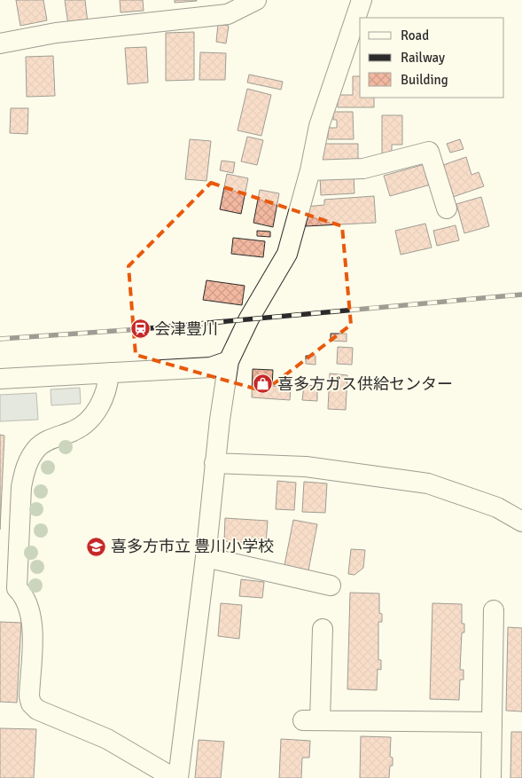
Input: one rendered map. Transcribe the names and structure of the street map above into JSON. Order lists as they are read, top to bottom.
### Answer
{
  "places": {
    "station": ["会津豊川"],
    "shop": ["喜多方ガス供給センター"],
    "school or university": ["喜多方市立 豊川小学校"]
  },
  "legend": ["Road", "Railway", "Building"]
}
